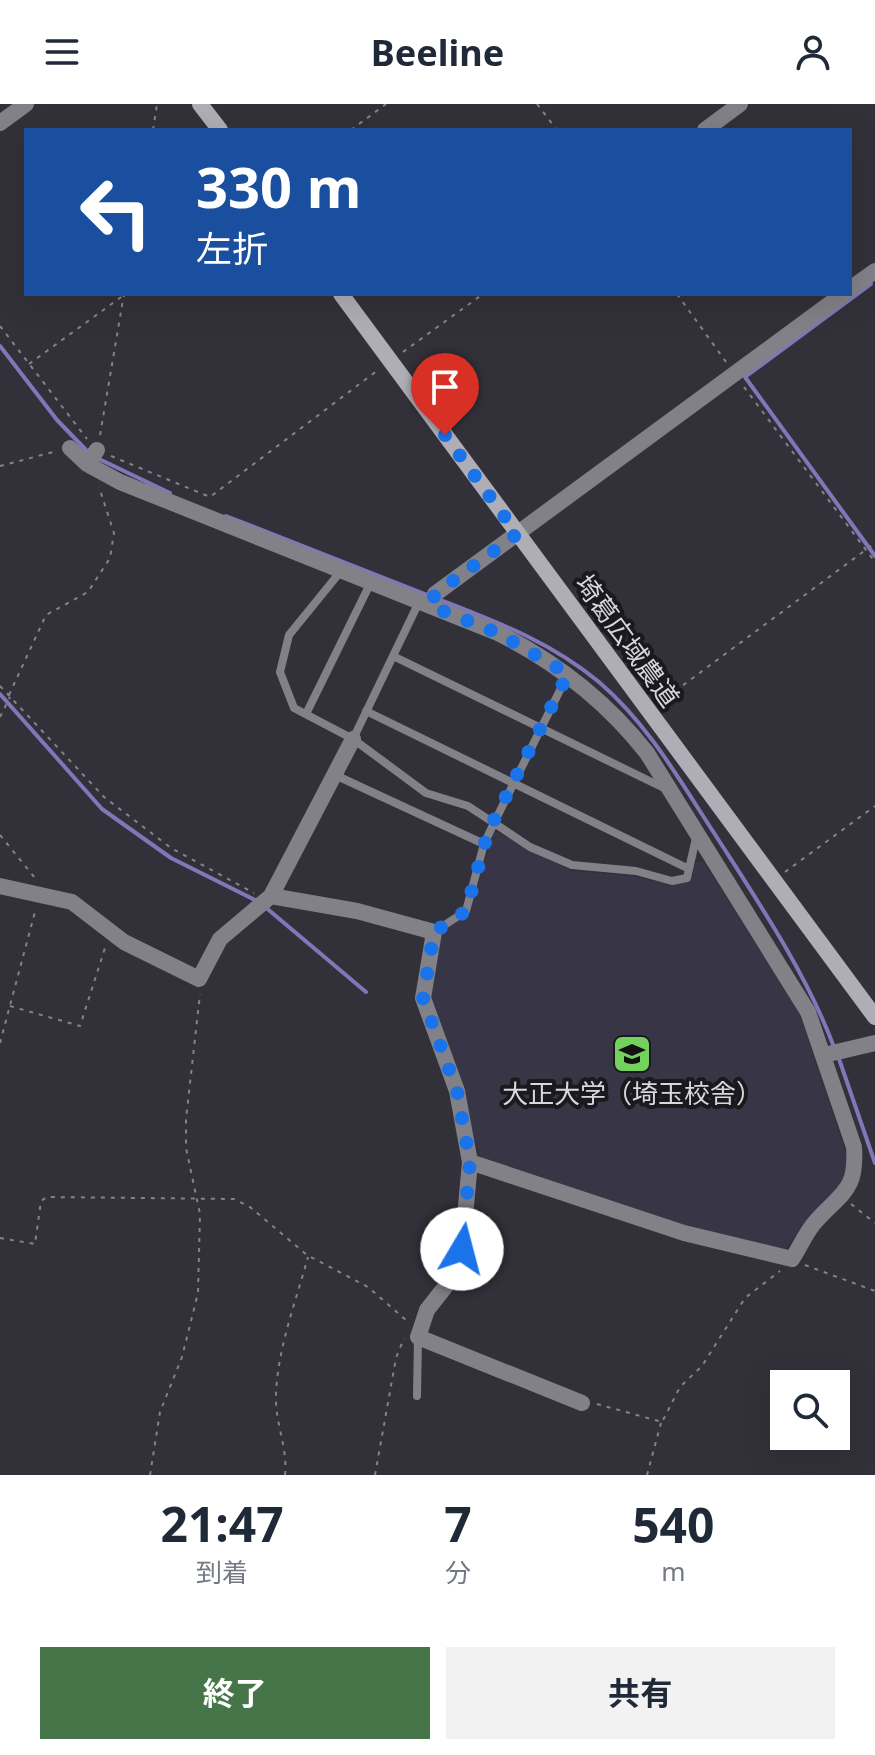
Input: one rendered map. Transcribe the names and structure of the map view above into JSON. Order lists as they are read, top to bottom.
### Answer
{
  "streets": {
    "street": ["埼葛広域農道"]
  },
  "places": {
    "school or university": ["大正大学（埼玉校舎）"]
  },
  "page": {
    "header": "Beeline",
    "turn": ["330 m", "左折"],
    "eta": [
      "21:47",
      "到着",
      "7",
      "分",
      "540",
      "m"
    ],
    "buttons": ["終了", "共有"]
  }
}
